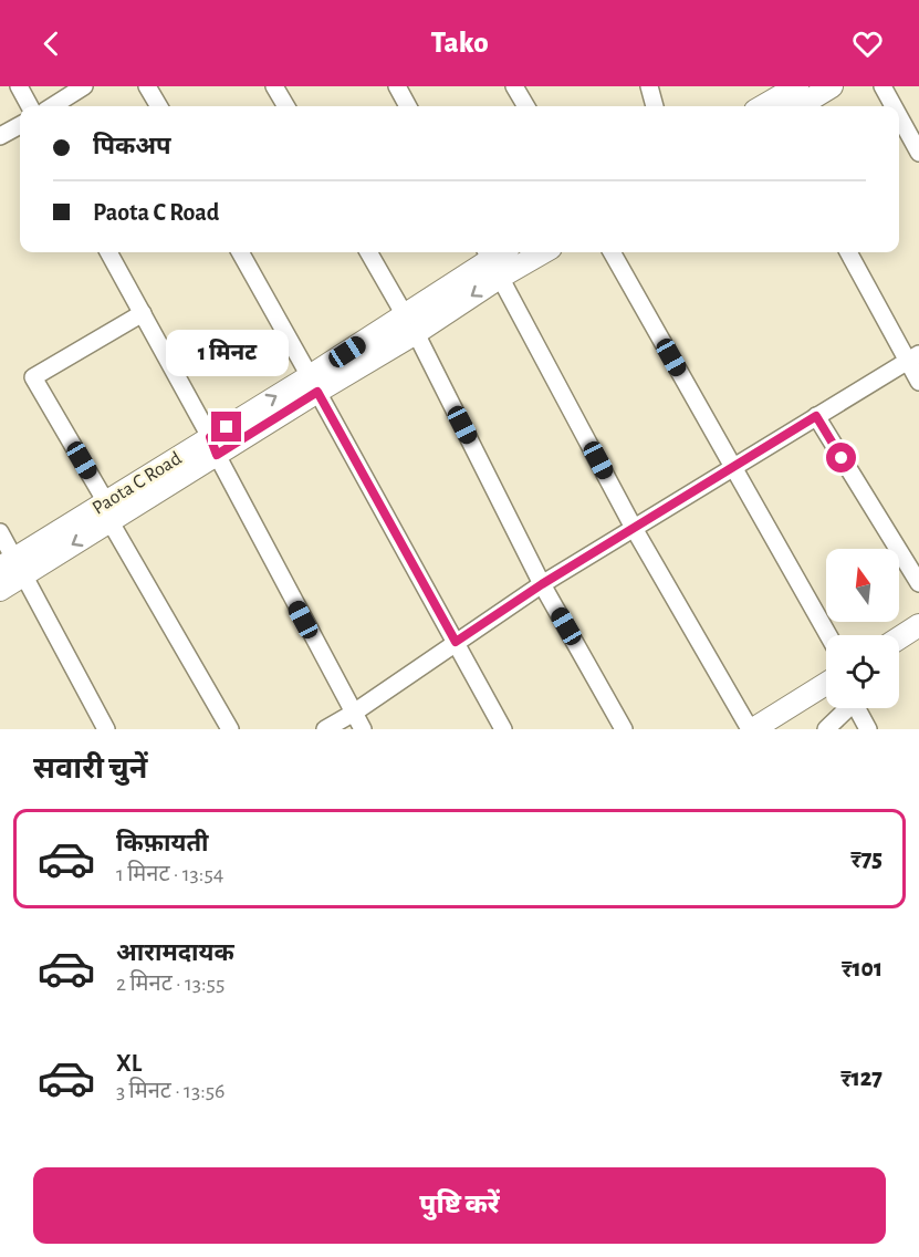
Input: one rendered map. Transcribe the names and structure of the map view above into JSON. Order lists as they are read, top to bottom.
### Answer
{
  "streets": {
    "street": ["Paota C Road"]
  },
  "north": "top",
  "page": {
    "header": "Tako",
    "banner": ["पिकअप", "Paota C Road"],
    "bubble": "1 मिनट",
    "heading": "सवारी चुनें",
    "list": [
      {
        "name": "किफ़ायती",
        "note": "1 मिनट · 13:54",
        "value": "₹75"
      },
      {
        "name": "आरामदायक",
        "note": "2 मिनट · 13:55",
        "value": "₹101"
      },
      {
        "name": "XL",
        "note": "3 मिनट · 13:56",
        "value": "₹127"
      }
    ],
    "buttons": "पुष्टि करें"
  }
}
